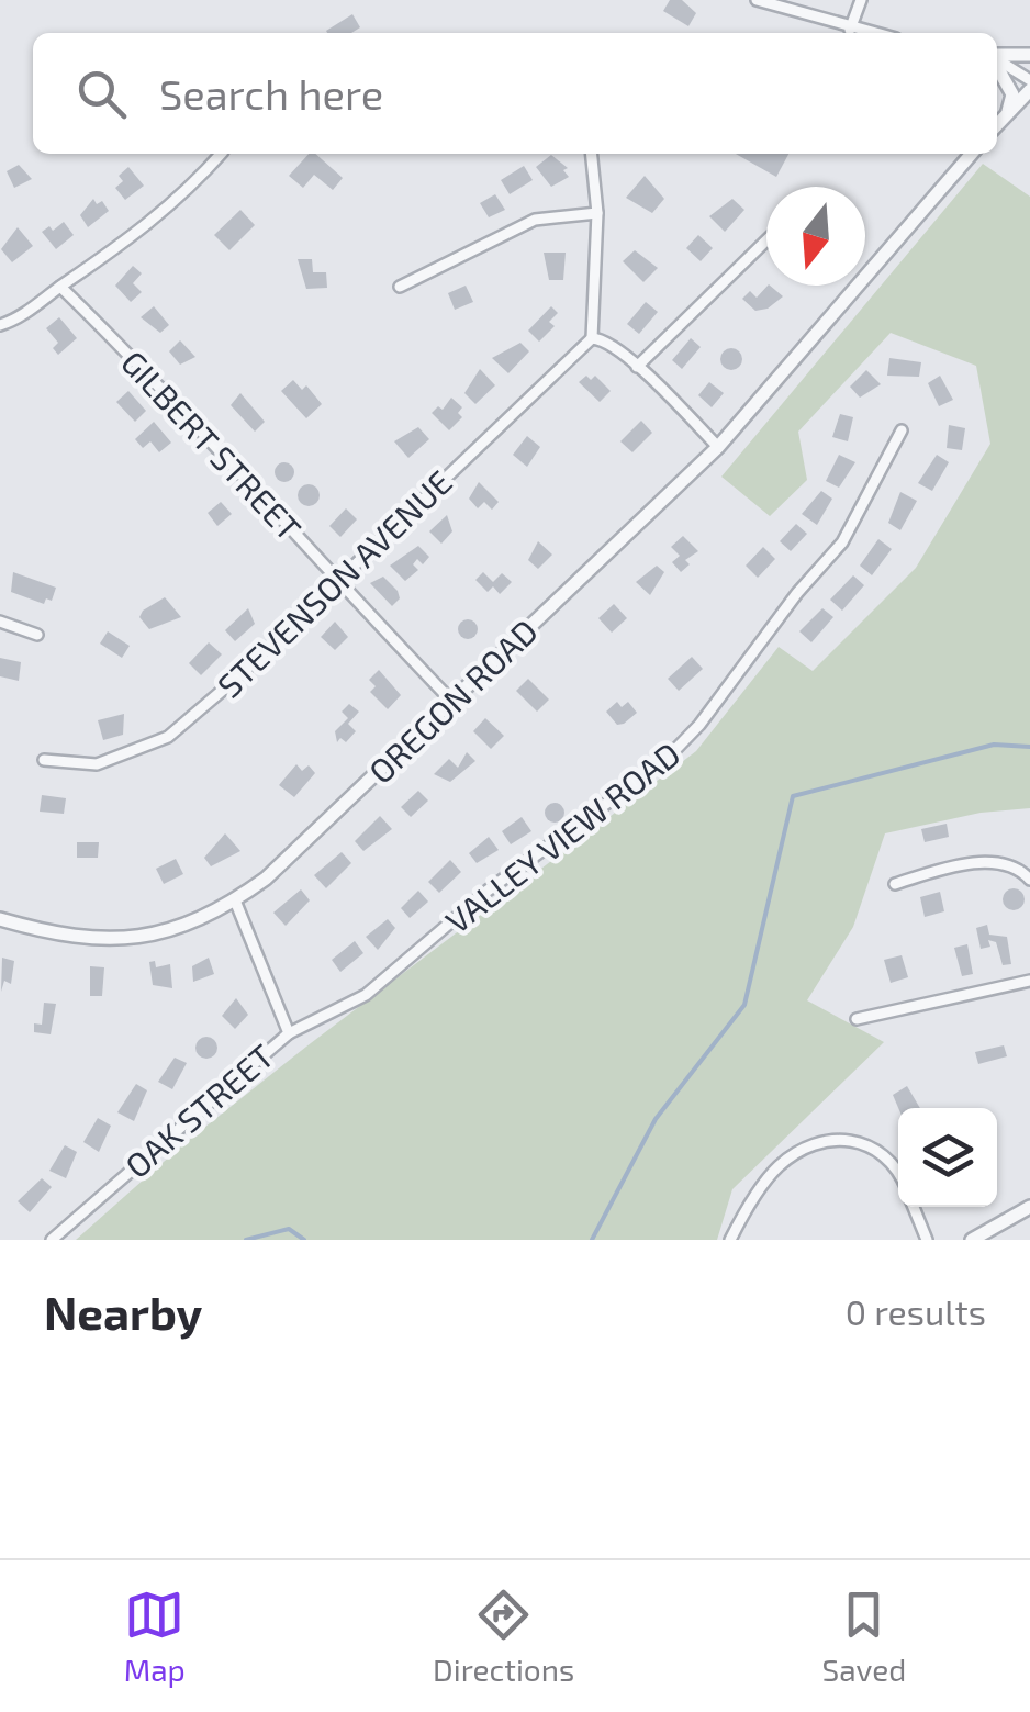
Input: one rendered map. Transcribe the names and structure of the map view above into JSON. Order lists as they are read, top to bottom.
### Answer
{
  "streets": {
    "street": [
      "GILBERT STREET",
      "STEVENSON AVENUE",
      "OREGON ROAD",
      "VALLEY VIEW ROAD",
      "OAK STREET"
    ]
  },
  "crossings": [
    ["GILBERT STREET", "STEVENSON AVENUE"],
    ["GILBERT STREET", "OREGON ROAD"],
    ["OREGON ROAD", "OAK STREET"],
    ["VALLEY VIEW ROAD", "OAK STREET"]
  ],
  "north": "bottom",
  "page": {
    "search": "Search here",
    "heading": ["Nearby", "0 results"],
    "nav": ["Map", "Directions", "Saved"]
  }
}
